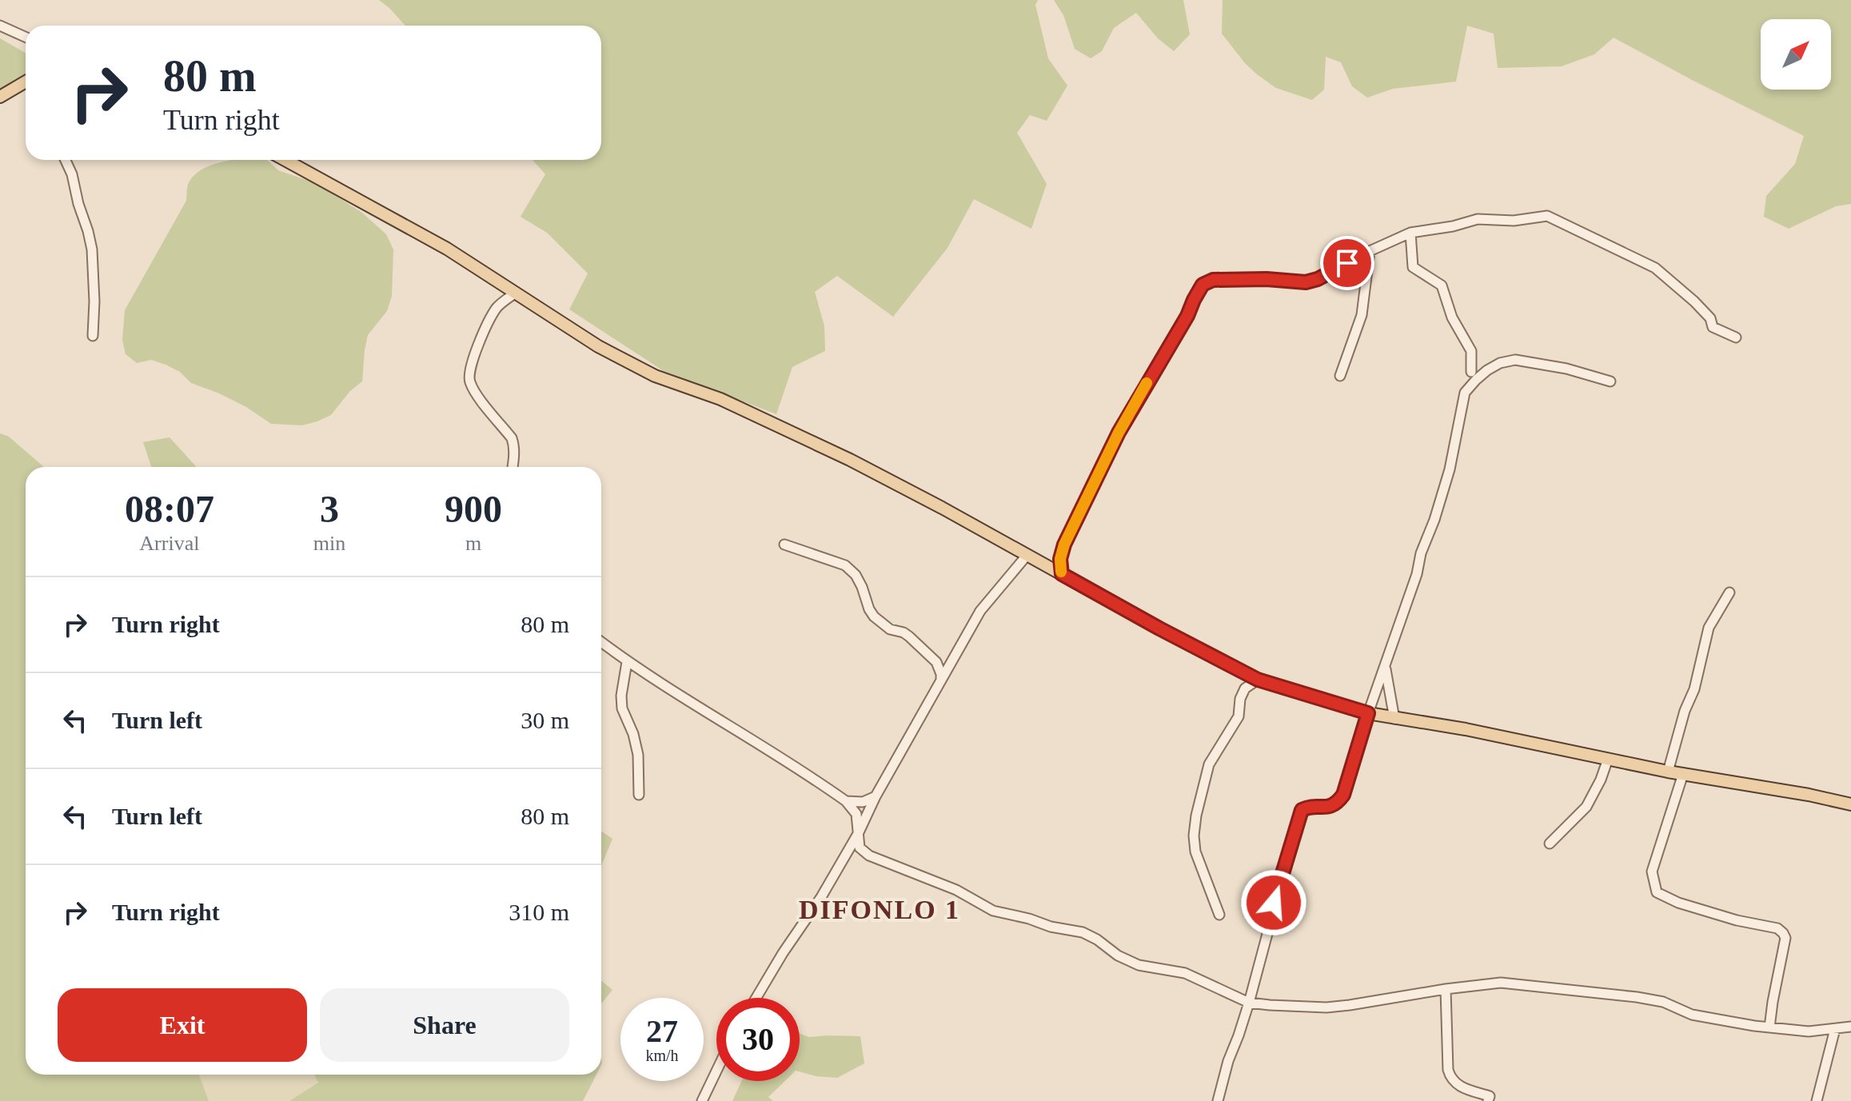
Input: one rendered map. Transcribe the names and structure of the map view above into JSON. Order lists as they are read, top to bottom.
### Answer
{
  "districts": ["DIFONLO 1"],
  "north": "top right",
  "page": {
    "turn": ["80 m", "Turn right"],
    "eta": [
      "08:07",
      "Arrival",
      "3",
      "min",
      "900",
      "m"
    ],
    "list": [
      {
        "name": "Turn right",
        "value": "80 m"
      },
      {
        "name": "Turn left",
        "value": "30 m"
      },
      {
        "name": "Turn left",
        "value": "80 m"
      },
      {
        "name": "Turn right",
        "value": "310 m"
      }
    ],
    "buttons": ["Exit", "Share"],
    "speed": "27 km/h",
    "limit": "30"
  }
}
